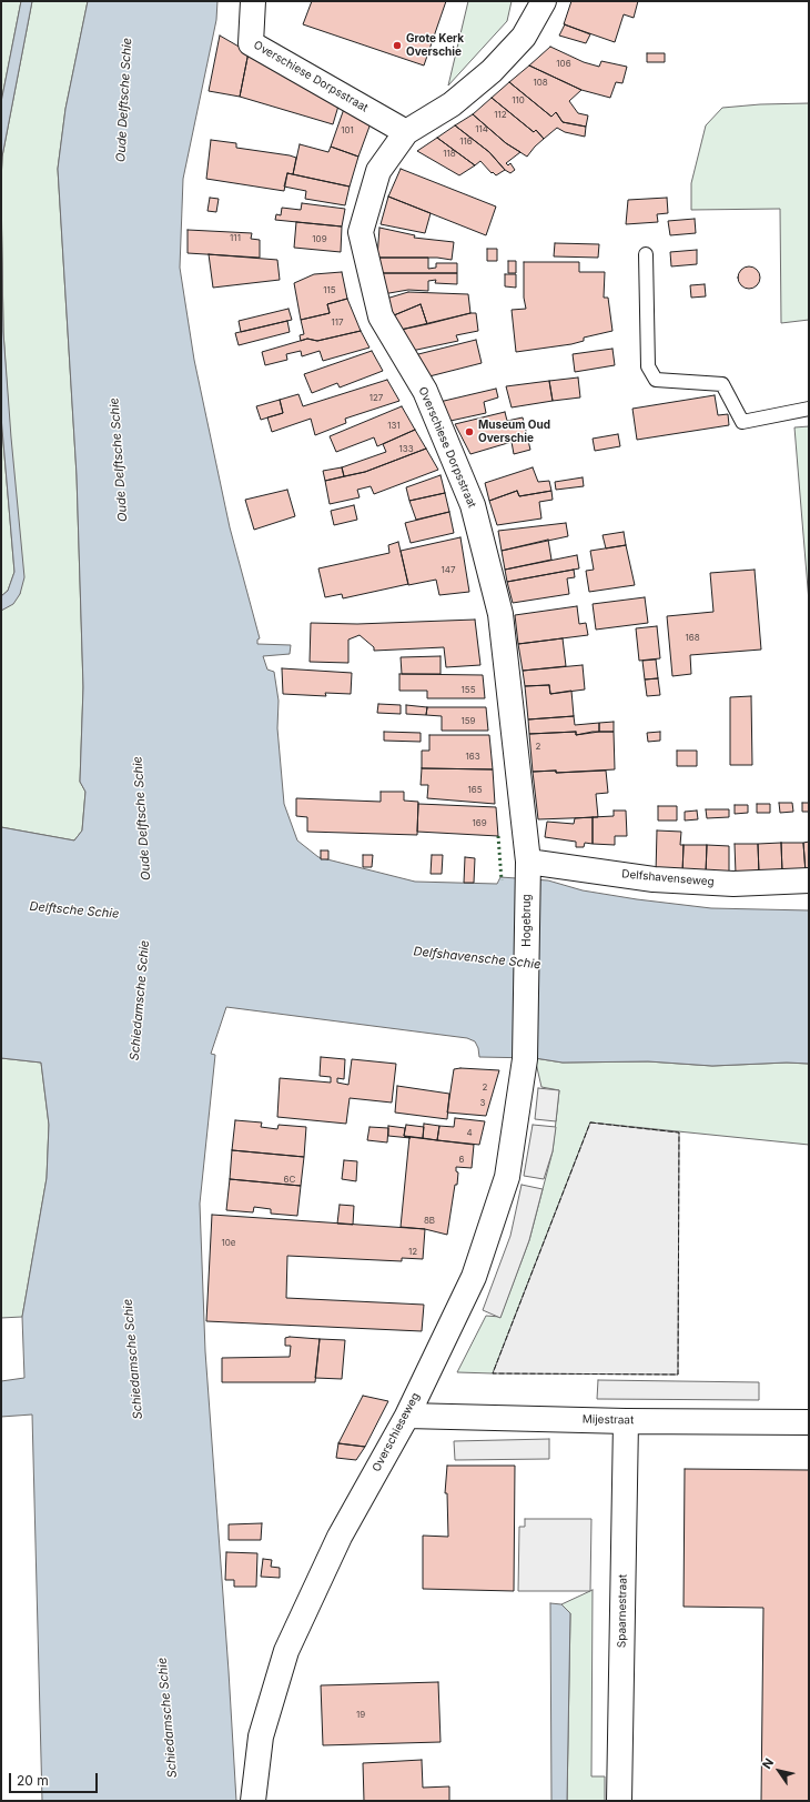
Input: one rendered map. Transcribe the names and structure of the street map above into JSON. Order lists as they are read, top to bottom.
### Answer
{
  "streets": {
    "street": [
      "Overschiese Dorpsstraat",
      "Delfshavenseweg",
      "Hogebrug",
      "Mijestraat",
      "Overschieseweg",
      "Spaarnestraat"
    ]
  },
  "crossings": [
    ["Overschiese Dorpsstraat", "Delfshavenseweg"],
    ["Overschiese Dorpsstraat", "Hogebrug"],
    ["Delfshavenseweg", "Hogebrug"],
    ["Hogebrug", "Overschieseweg"],
    ["Mijestraat", "Overschieseweg"],
    ["Mijestraat", "Spaarnestraat"]
  ],
  "water": [
    "Oude Delftsche Schie",
    "Delftsche Schie",
    "Delfshavensche Schie",
    "Schiedamsche Schie"
  ],
  "places": ["Grote Kerk Overschie", "Museum Oud Overschie"],
  "house_numbers": [
    "106",
    "108",
    "110",
    "112",
    "114",
    "101",
    "116",
    "118",
    "111",
    "109",
    "115",
    "117",
    "127",
    "131",
    "133",
    "147",
    "168",
    "155",
    "159",
    "2",
    "163",
    "165",
    "169",
    "2",
    "3",
    "4",
    "6",
    "6C",
    "8B",
    "10e",
    "12",
    "19"
  ],
  "scale_bar": "20 m",
  "north": "top left"
}
